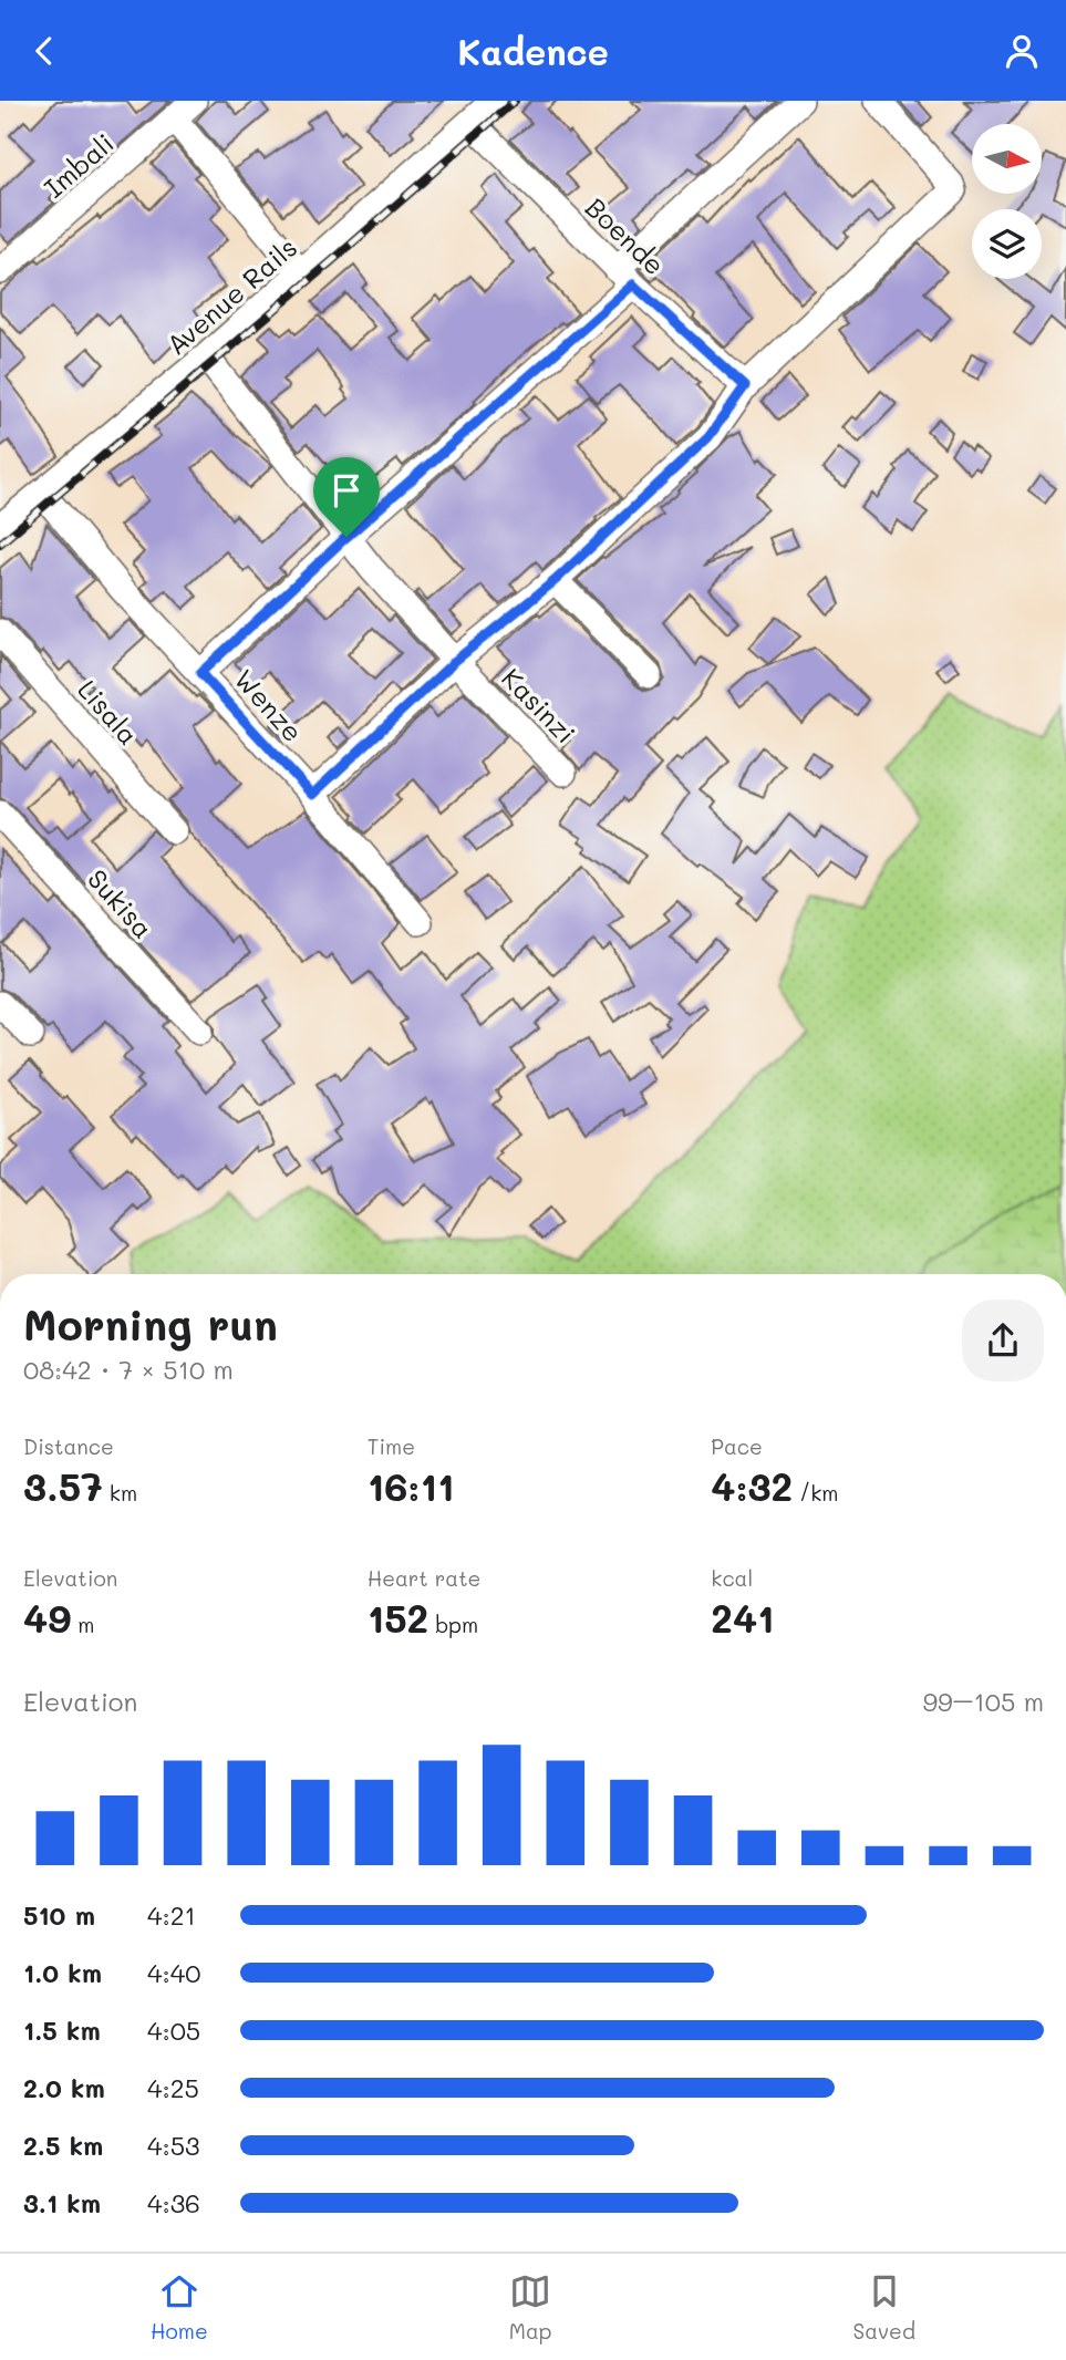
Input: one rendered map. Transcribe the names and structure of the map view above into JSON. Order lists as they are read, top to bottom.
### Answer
{
  "streets": {
    "street": [
      "Imbali",
      "Boende",
      "Avenue Rails",
      "Wenze",
      "Kasinzi",
      "Lisala",
      "Sukisa"
    ]
  },
  "crossings": [
    ["Boende", "Avenue Rails"],
    ["Avenue Rails", "Wenze"],
    ["Avenue Rails", "Kasinzi"]
  ],
  "north": "right",
  "page": {
    "header": "Kadence",
    "heading": ["Morning run", "08:42 · 7 × 510 m"],
    "stats": [
      ["Distance", "3.57 km"],
      ["Time", "16:11"],
      ["Pace", "4:32 /km"],
      ["Elevation", "49 m"],
      ["Heart rate", "152 bpm"],
      ["kcal", "241"]
    ],
    "chart": ["Elevation", "99–105 m"],
    "list": [
      {
        "name": "510 m",
        "note": "4:21"
      },
      {
        "name": "1.0 km",
        "note": "4:40"
      },
      {
        "name": "1.5 km",
        "note": "4:05"
      },
      {
        "name": "2.0 km",
        "note": "4:25"
      },
      {
        "name": "2.5 km",
        "note": "4:53"
      },
      {
        "name": "3.1 km",
        "note": "4:36"
      }
    ],
    "tabs": ["Home", "Map", "Saved"]
  }
}
